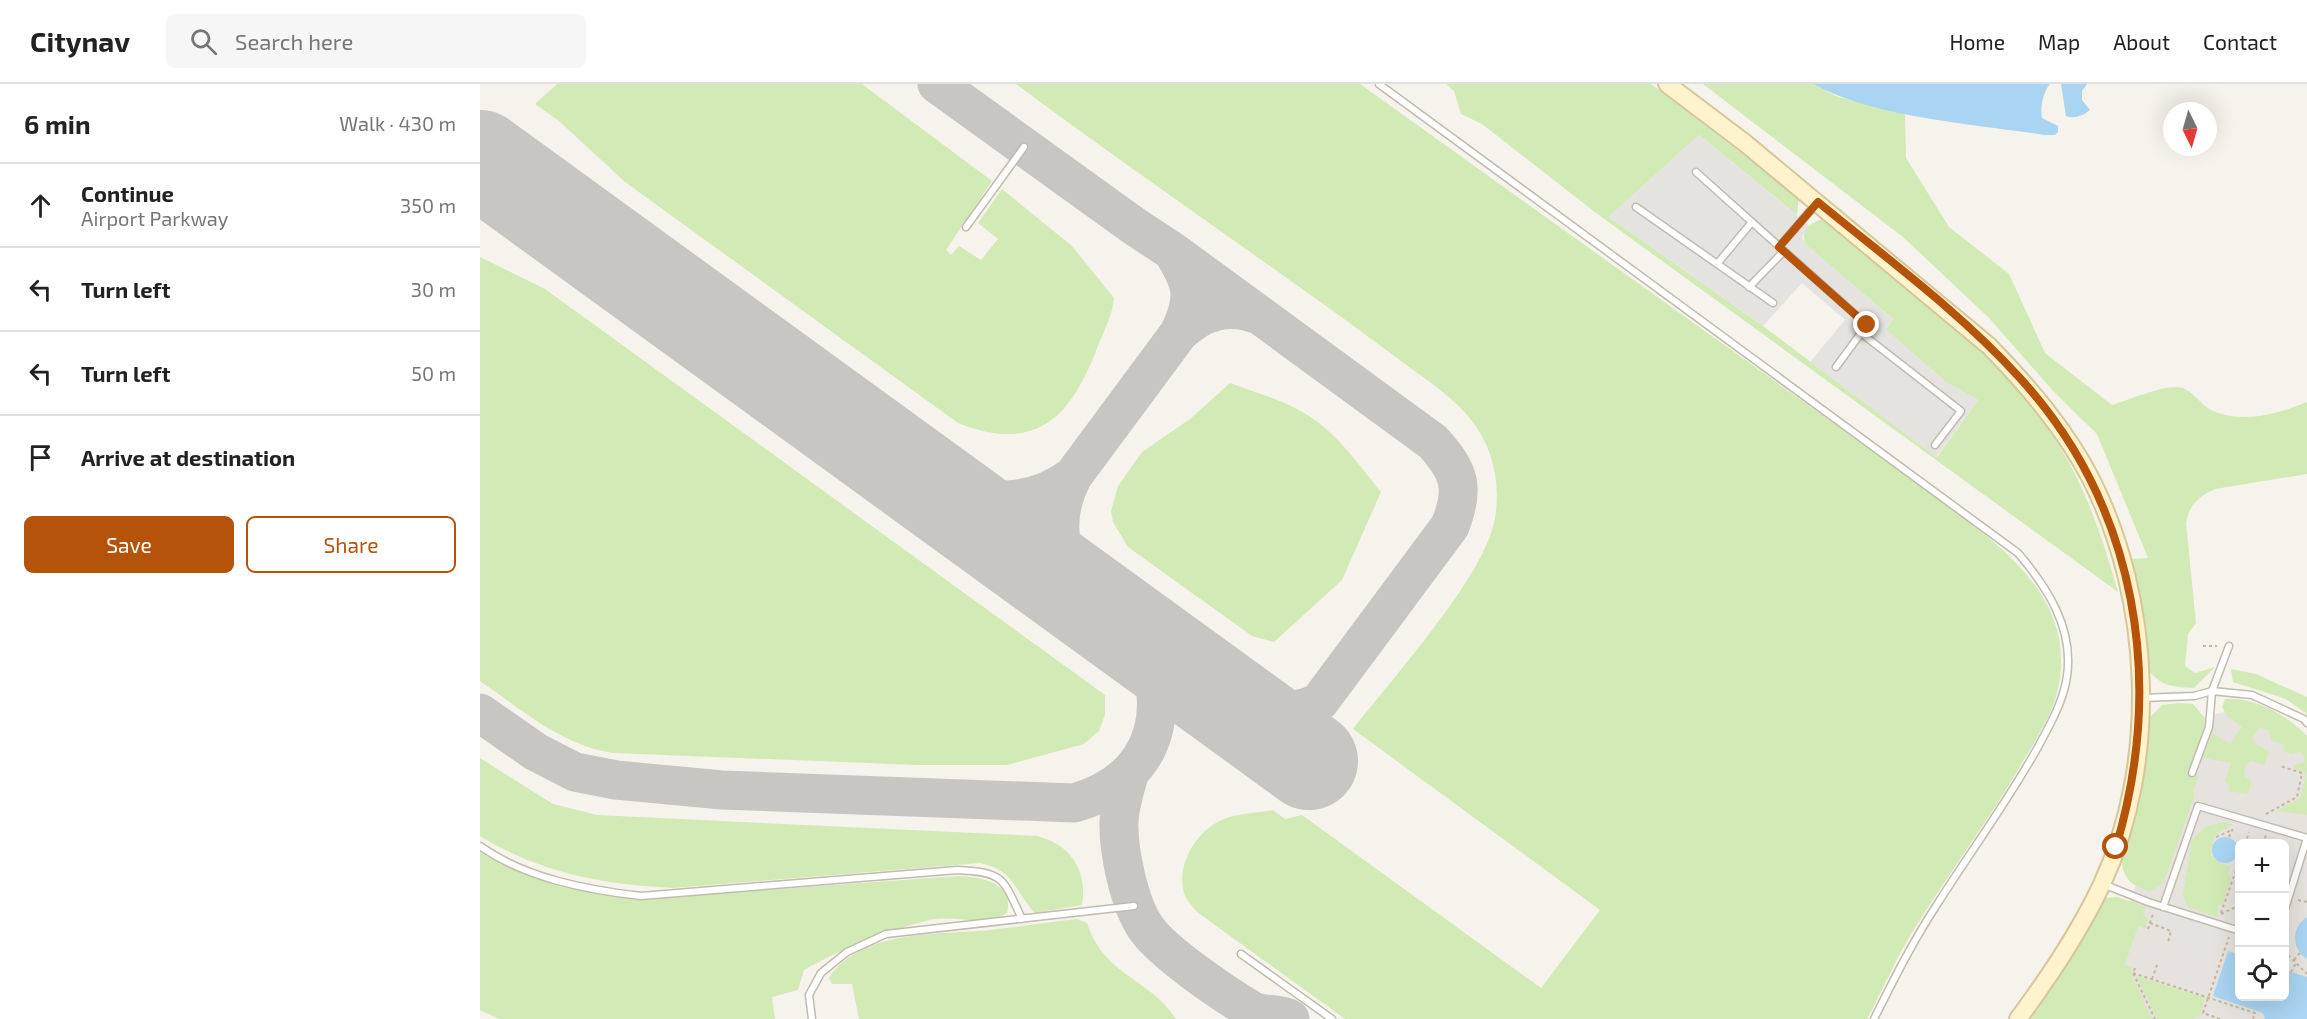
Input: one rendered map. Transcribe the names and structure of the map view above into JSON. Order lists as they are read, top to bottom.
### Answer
{
  "north": "bottom",
  "page": {
    "header": "Citynav",
    "search": "Search here",
    "nav": [
      "Home",
      "Map",
      "About",
      "Contact"
    ],
    "heading": ["6 min", "Walk · 430 m"],
    "list": [
      ["Continue", "Airport Parkway", "350 m"],
      ["Turn left", "30 m"],
      ["Turn left", "50 m"],
      "Arrive at destination"
    ],
    "buttons": ["Save", "Share"],
    "map_buttons": ["+", "−"]
  }
}
